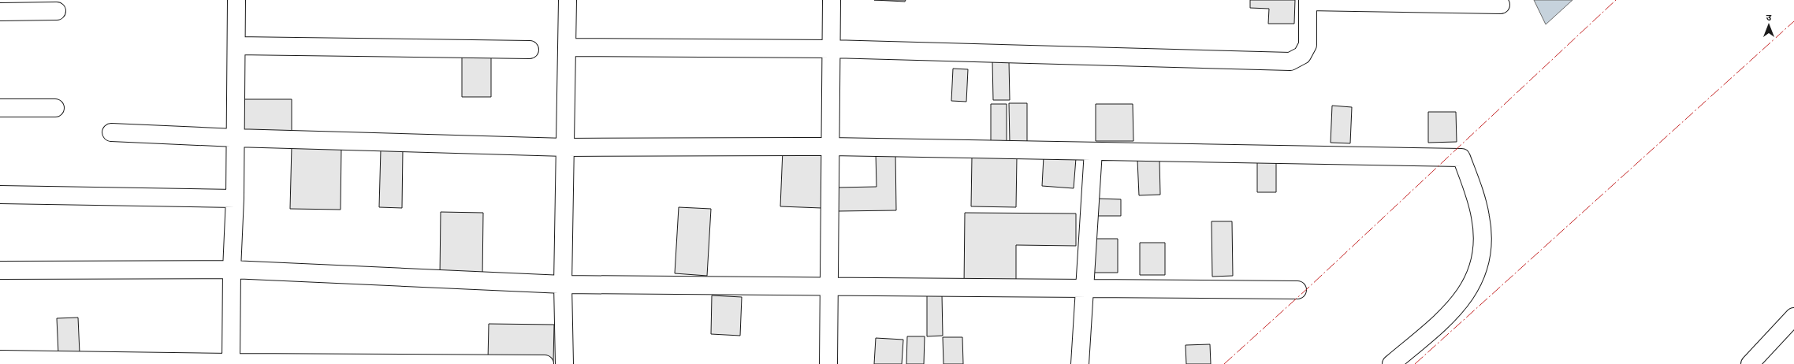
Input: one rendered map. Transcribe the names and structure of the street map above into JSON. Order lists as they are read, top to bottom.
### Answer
{
  "north": "top"
}
